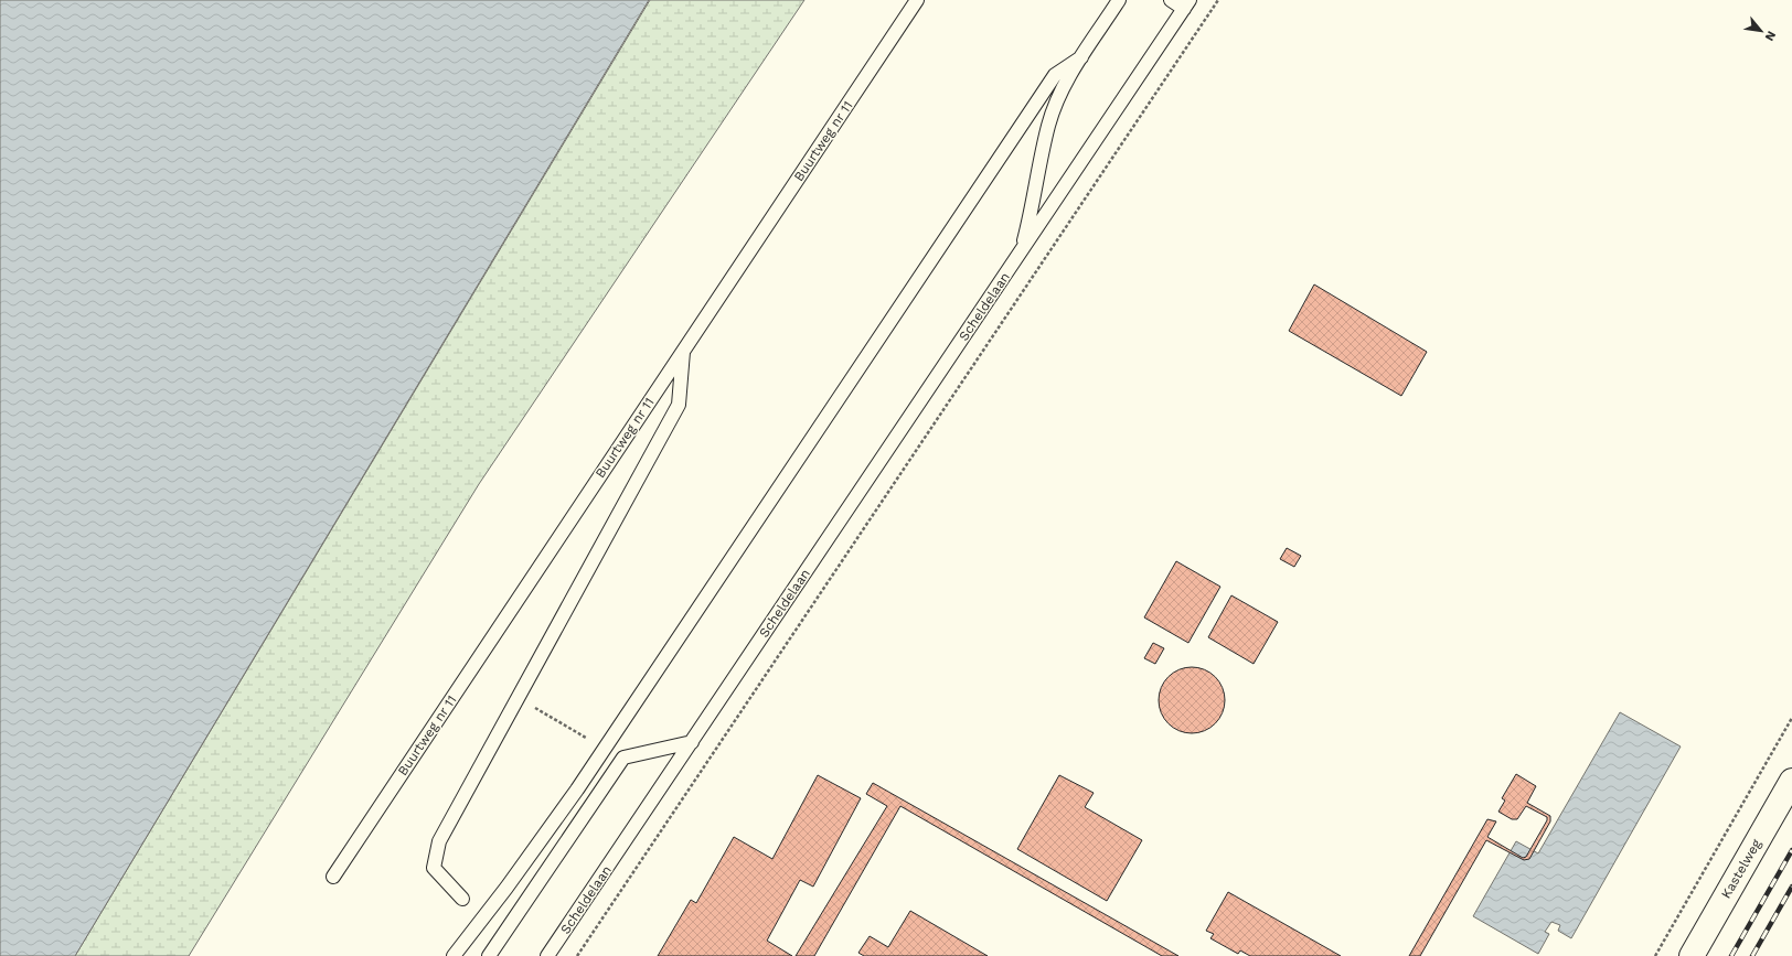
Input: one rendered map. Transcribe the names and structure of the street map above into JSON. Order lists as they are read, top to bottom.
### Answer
{
  "streets": {
    "main road": ["Kastelweg"],
    "lane": ["Buurtweg nr 11", "Scheldelaan"]
  },
  "north": "bottom right"
}
